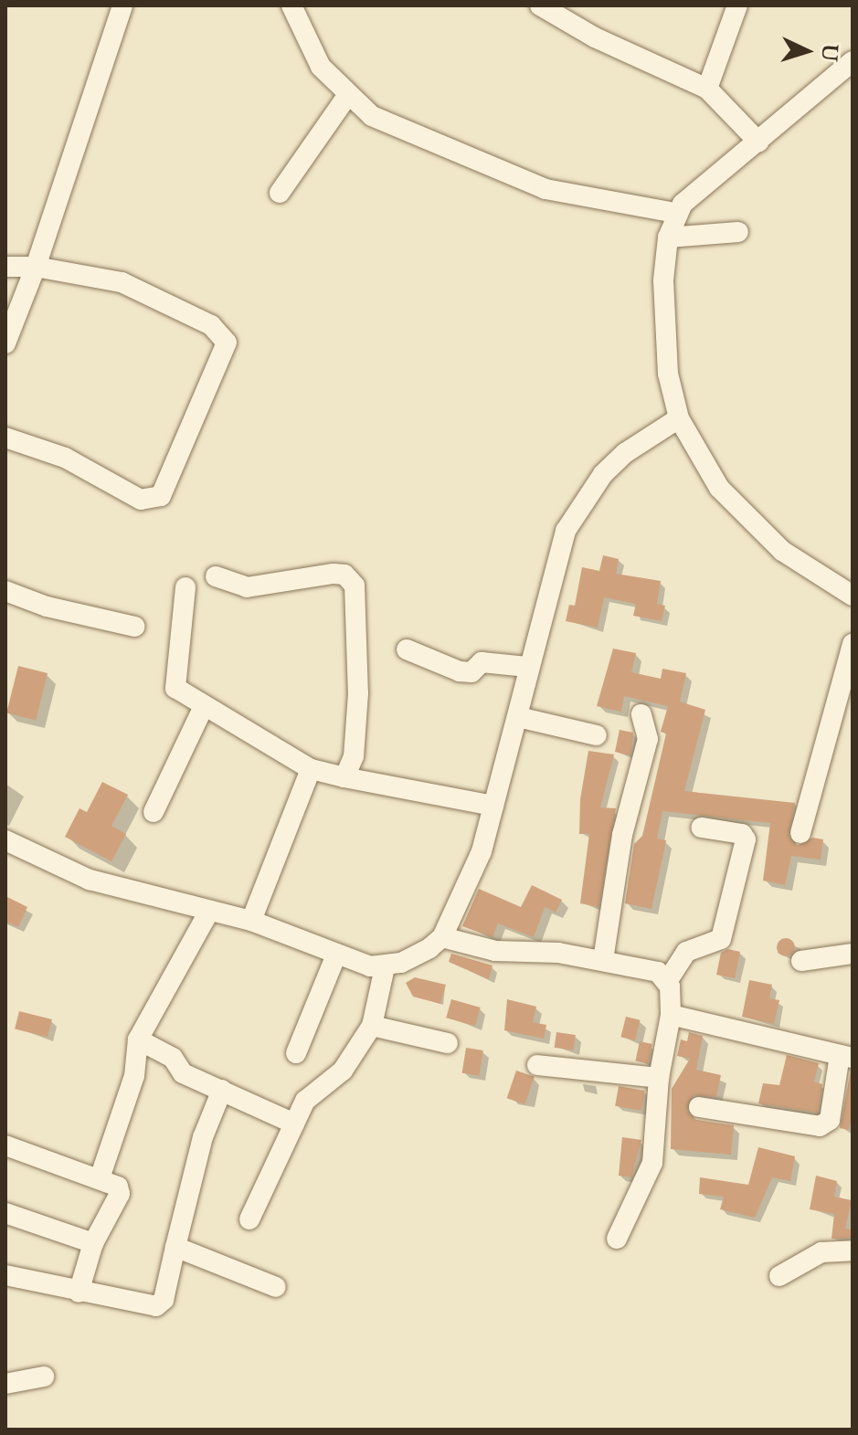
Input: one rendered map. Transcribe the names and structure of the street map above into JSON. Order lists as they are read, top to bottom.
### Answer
{
  "north": "right"
}
